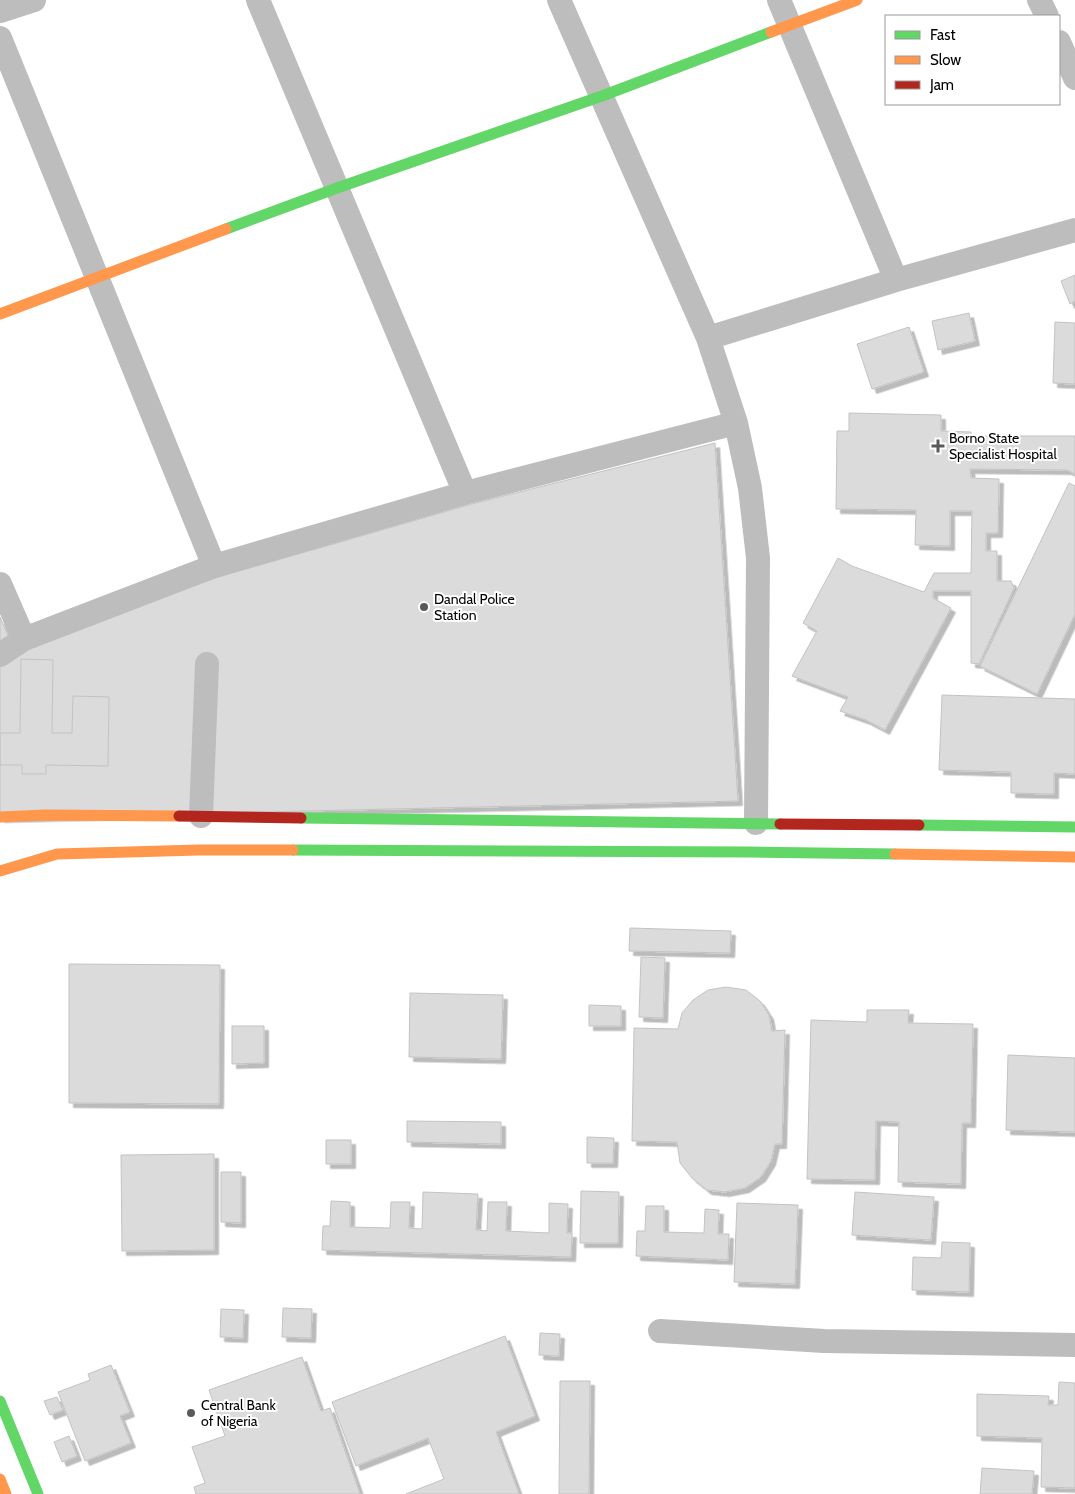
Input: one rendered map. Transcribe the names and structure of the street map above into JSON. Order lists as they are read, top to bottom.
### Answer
{
  "places": {
    "health": ["Borno State Specialist Hospital"],
    "other": ["Dandal Police Station", "Central Bank of Nigeria"]
  },
  "legend": ["Fast", "Slow", "Jam"]
}
